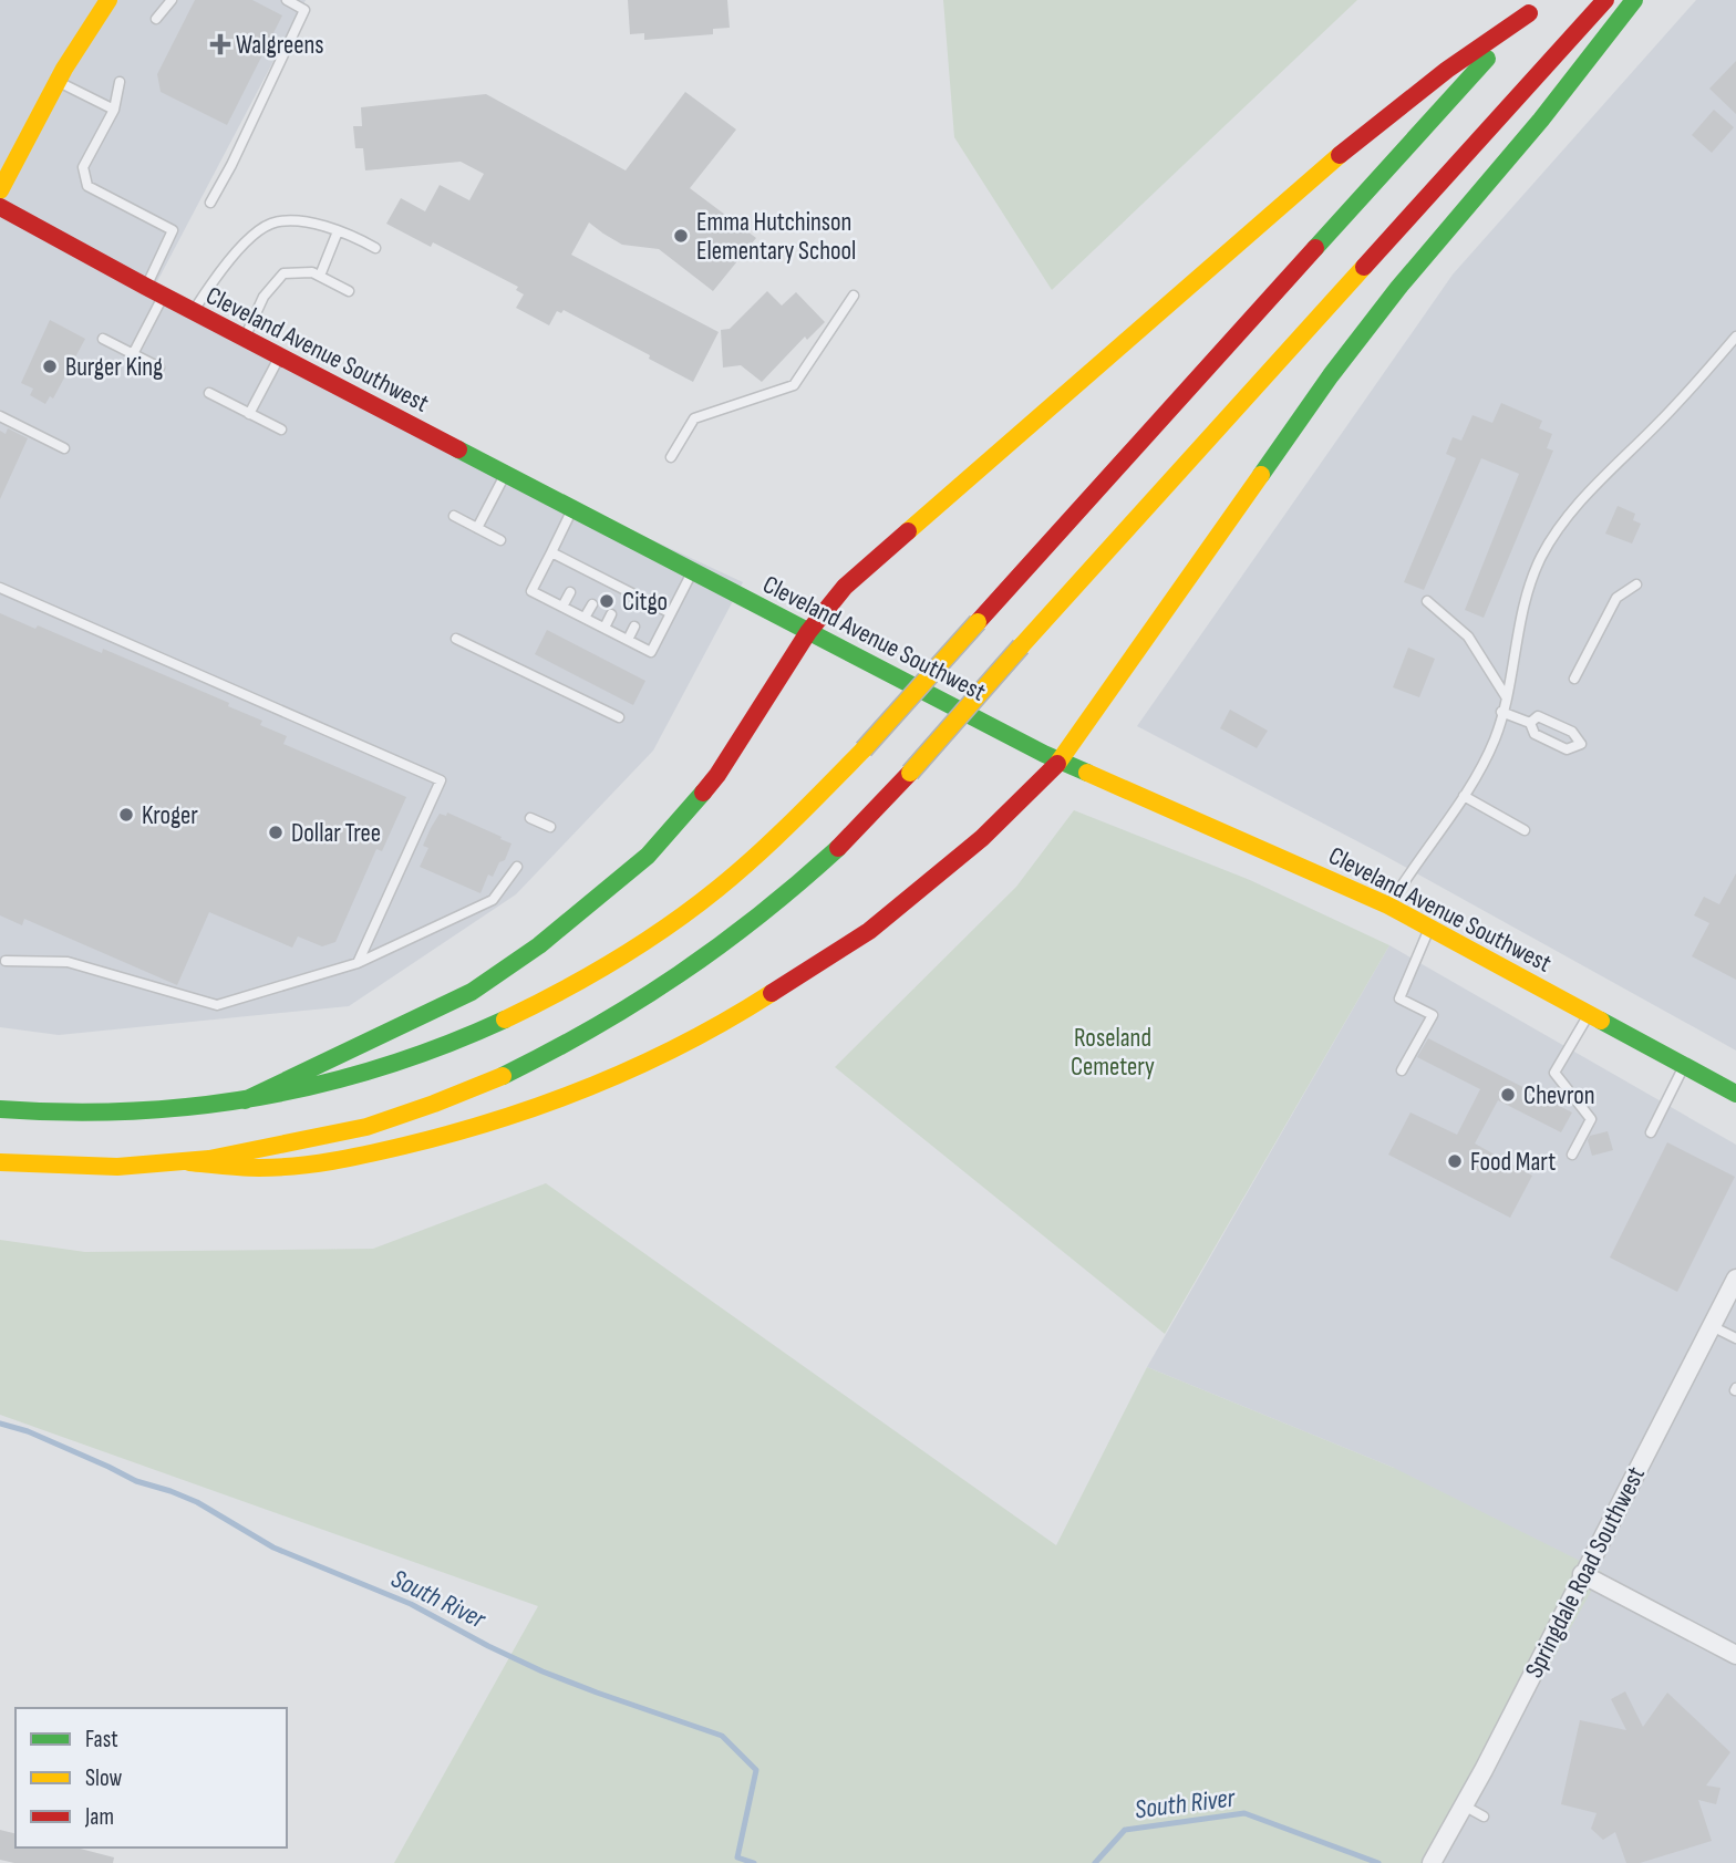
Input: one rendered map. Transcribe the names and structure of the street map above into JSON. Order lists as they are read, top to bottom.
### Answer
{
  "streets": {
    "main road": ["Cleveland Avenue Southwest"],
    "street": ["Springdale Road Southwest"]
  },
  "water": ["South River"],
  "parks": ["Roseland Cemetery"],
  "places": {
    "health": ["Walgreens"],
    "other": [
      "Emma Hutchinson Elementary School",
      "Burger King",
      "Citgo",
      "Kroger",
      "Dollar Tree",
      "Chevron",
      "Food Mart"
    ]
  },
  "legend": ["Fast", "Slow", "Jam"]
}
